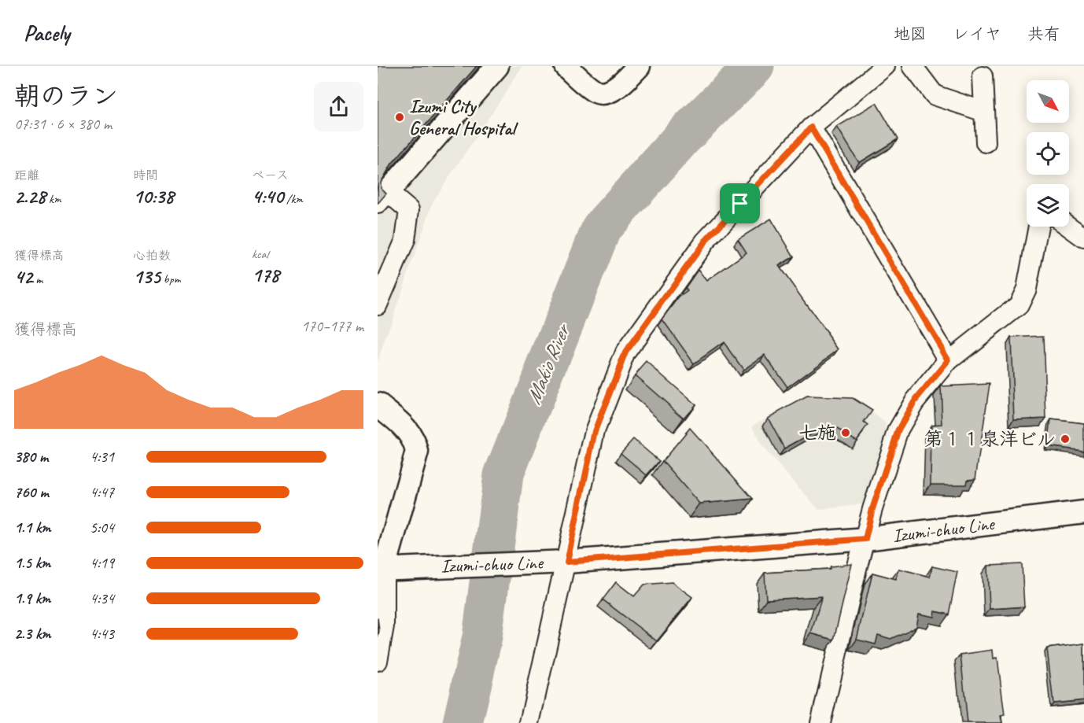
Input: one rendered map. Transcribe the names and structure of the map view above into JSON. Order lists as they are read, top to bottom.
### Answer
{
  "streets": {
    "street": ["Izumi-chuo Line"]
  },
  "water": ["Makio River"],
  "places": ["Izumi City General Hospital", "七施", "第１１泉洋ビル"],
  "north": "bottom right",
  "page": {
    "header": "Pacely",
    "nav": ["地図", "レイヤ", "共有"],
    "heading": ["朝のラン", "07:31 · 6 × 380 m"],
    "stats": [
      ["距離", "2.28 km"],
      ["時間", "10:38"],
      ["ペース", "4:40 /km"],
      ["獲得標高", "42 m"],
      ["心拍数", "135 bpm"],
      ["kcal", "178"]
    ],
    "chart": ["獲得標高", "170–177 m"],
    "list": [
      {
        "name": "380 m",
        "note": "4:31"
      },
      {
        "name": "760 m",
        "note": "4:47"
      },
      {
        "name": "1.1 km",
        "note": "5:04"
      },
      {
        "name": "1.5 km",
        "note": "4:19"
      },
      {
        "name": "1.9 km",
        "note": "4:34"
      },
      {
        "name": "2.3 km",
        "note": "4:43"
      }
    ]
  }
}
